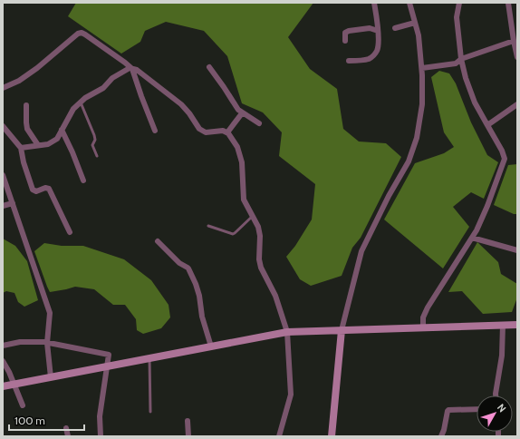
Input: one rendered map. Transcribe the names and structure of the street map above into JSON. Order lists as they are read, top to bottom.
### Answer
{
  "scale_bar": "100 m",
  "north": "top right"
}
